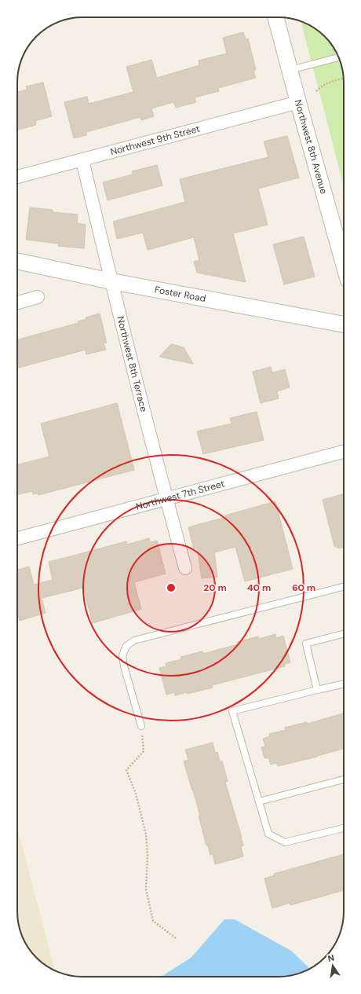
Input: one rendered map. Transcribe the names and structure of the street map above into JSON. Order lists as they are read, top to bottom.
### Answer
{
  "streets": {
    "street": [
      "Northwest 9th Street",
      "Northwest 8th Avenue",
      "Foster Road",
      "Northwest 8th Terrace",
      "Northwest 7th Street"
    ]
  },
  "crossings": [
    ["Northwest 9th Street", "Northwest 8th Avenue"],
    ["Northwest 9th Street", "Northwest 8th Terrace"],
    ["Foster Road", "Northwest 8th Terrace"],
    ["Northwest 8th Terrace", "Northwest 7th Street"]
  ],
  "north": "top",
  "rings": ["20 m", "40 m", "60 m"]
}
